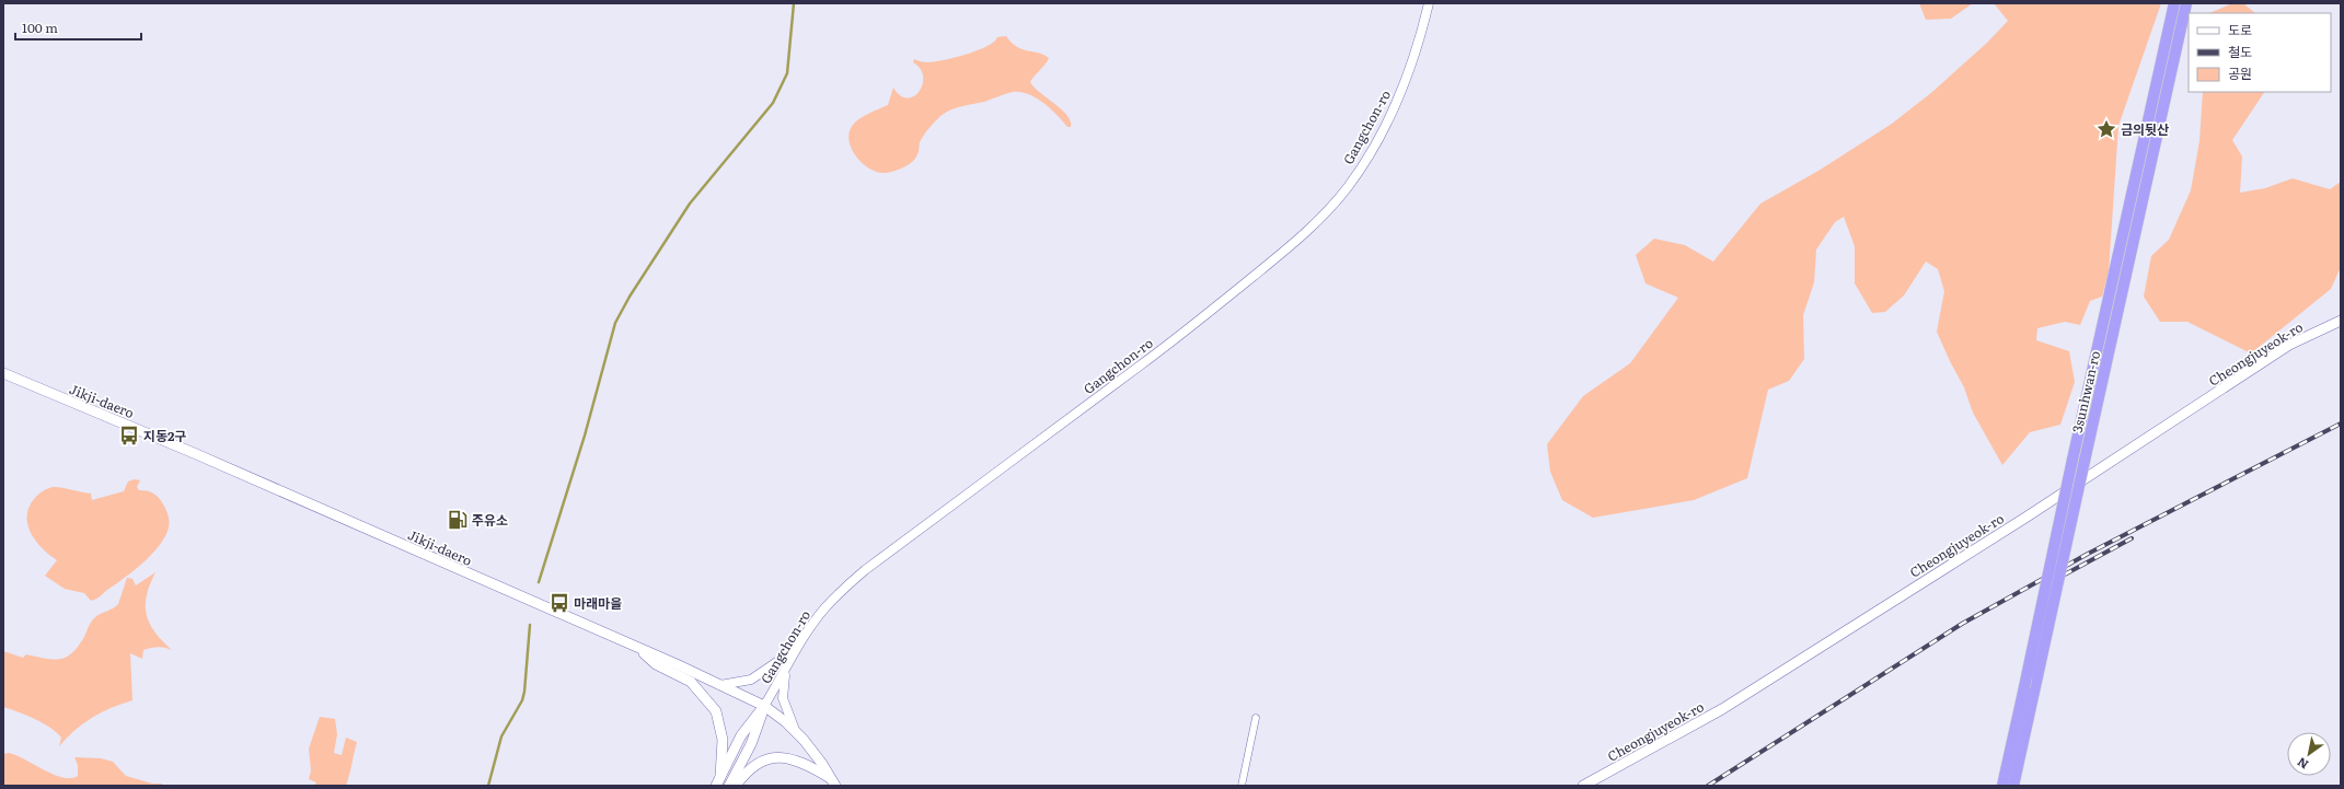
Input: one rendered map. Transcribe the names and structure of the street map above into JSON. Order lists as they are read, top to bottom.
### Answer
{
  "streets": {
    "highway": ["3sunhwan-ro"],
    "main road": ["Cheongjuyeok-ro", "Jikji-daero"],
    "street": ["Gangchon-ro"]
  },
  "crossings": [
    ["Gangchon-ro", "Jikji-daero"]
  ],
  "places": {
    "place": ["금의뒷산"],
    "bus stop": ["지동2구", "마래마을"],
    "fuel station": ["주유소"]
  },
  "legend": ["도로", "철도", "공원"],
  "scale_bar": "100 m",
  "north": "bottom left"
}
